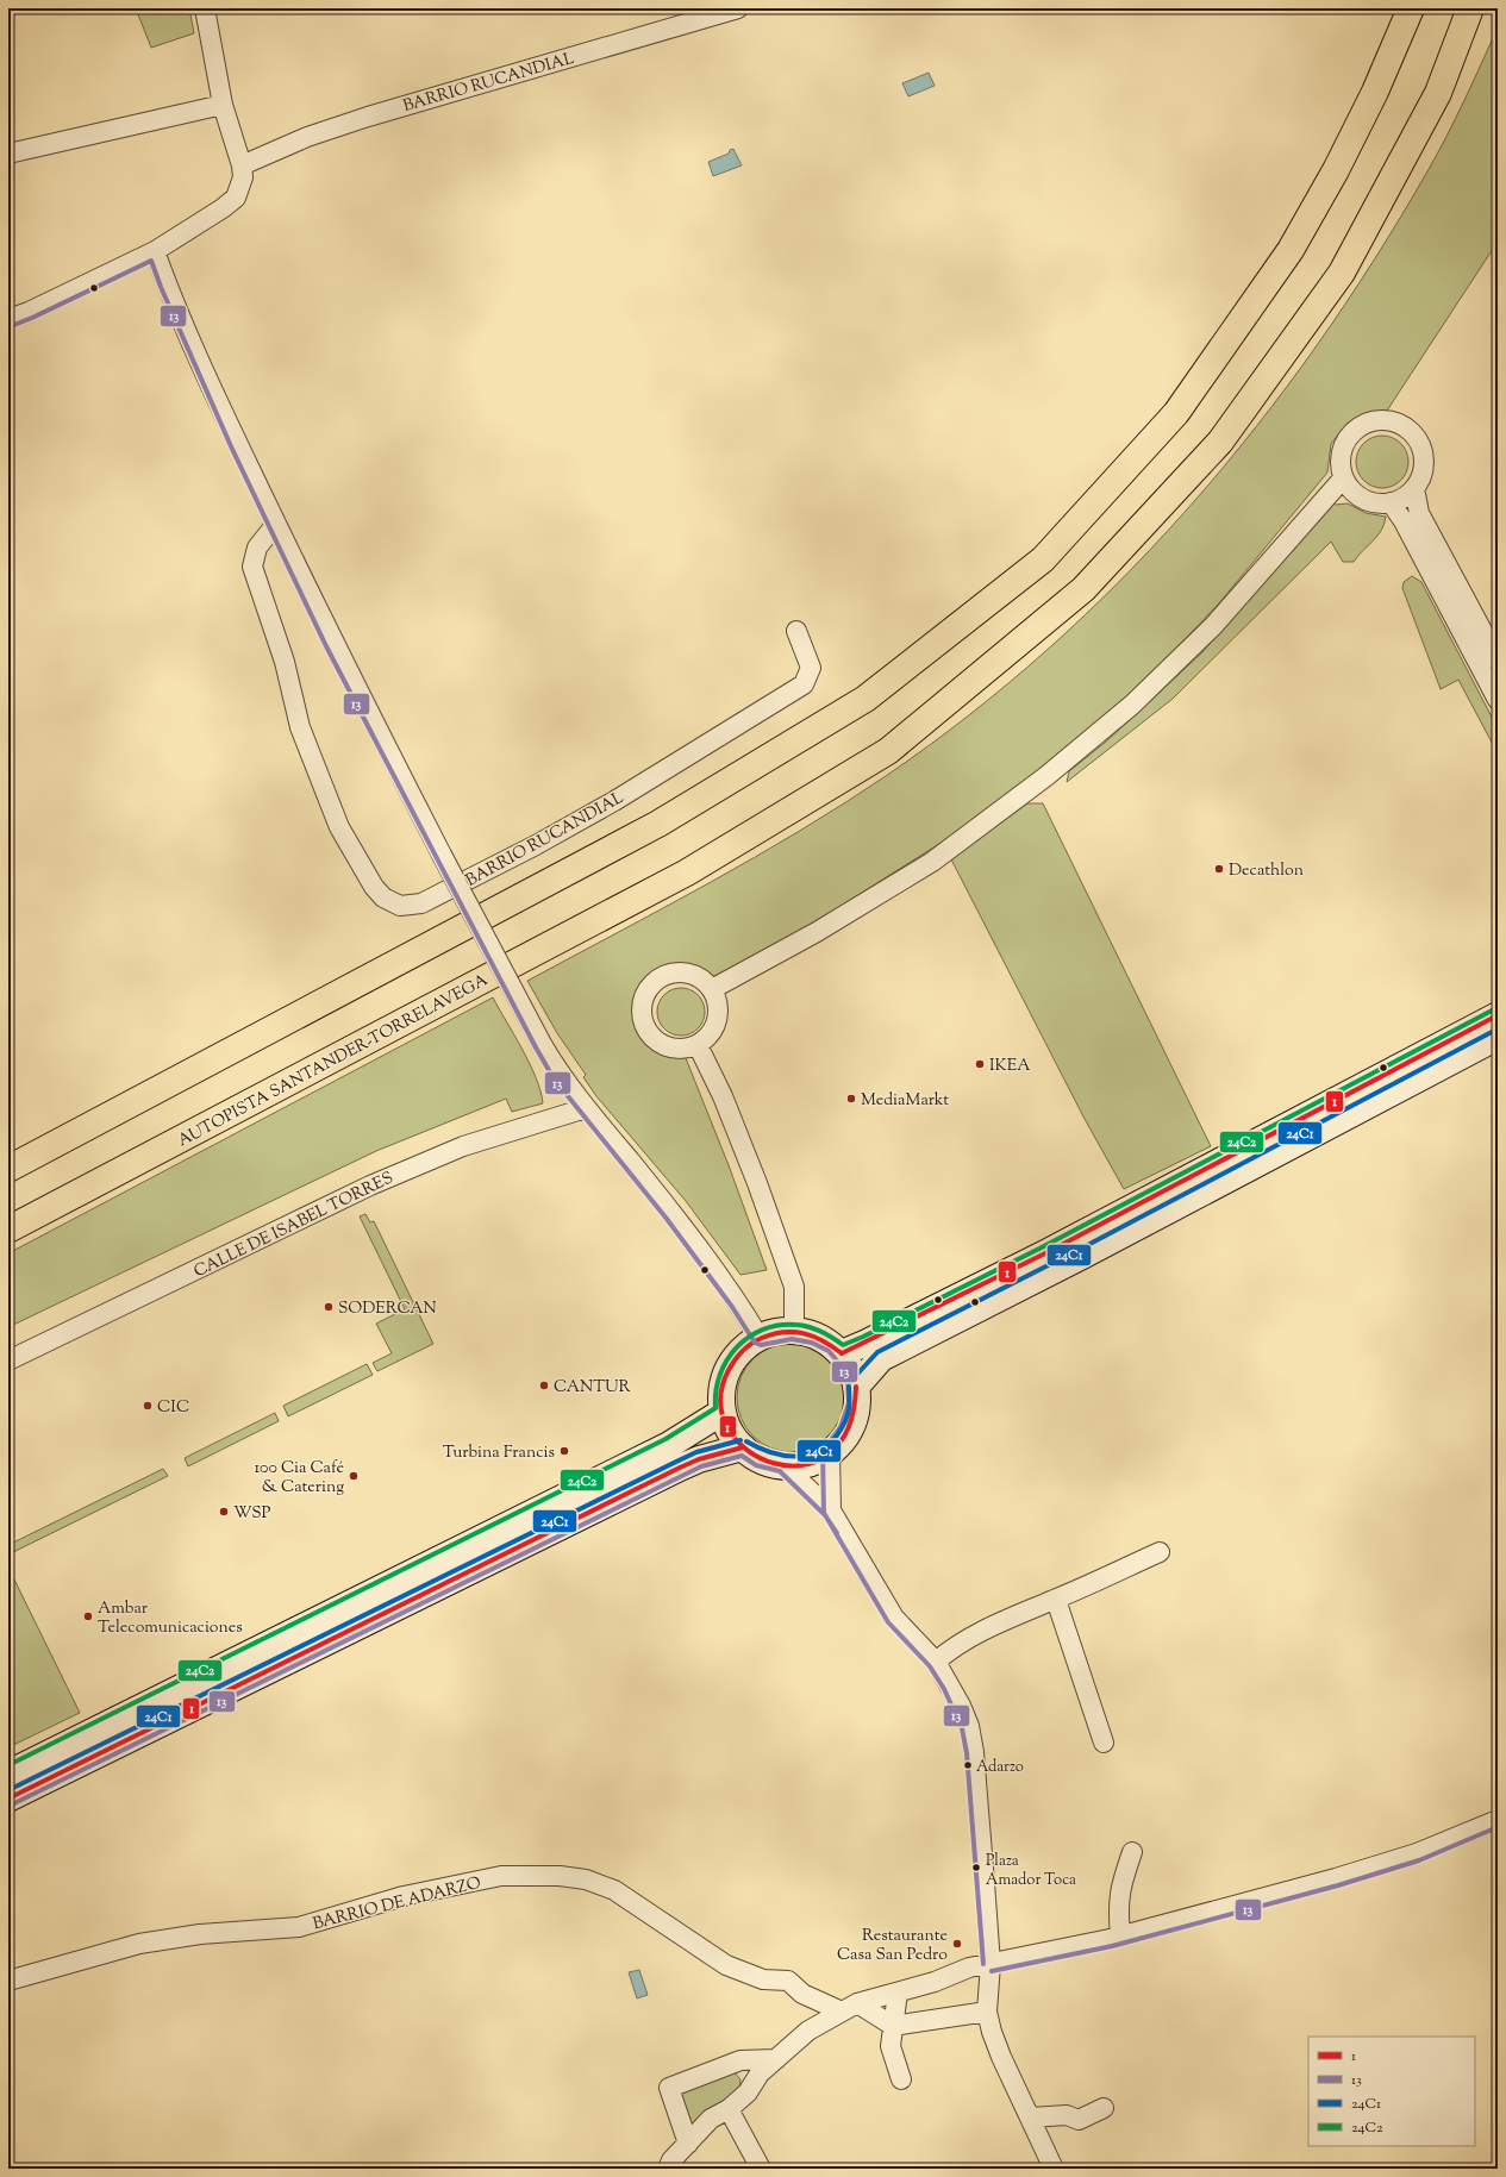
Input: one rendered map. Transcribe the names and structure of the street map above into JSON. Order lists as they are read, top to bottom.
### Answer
{
  "streets": {
    "highway": ["AUTOPISTA SANTANDER-TORRELAVEGA"],
    "street": ["BARRIO RUCANDIAL", "CALLE DE ISABEL TORRES", "BARRIO DE ADARZO"]
  },
  "places": [
    "Decathlon",
    "IKEA",
    "MediaMarkt",
    "SODERCAN",
    "CANTUR",
    "CIC",
    "Turbina Francis",
    "100 Cia Café & Catering",
    "WSP",
    "Ambar Telecomunicaciones",
    "Adarzo",
    "Plaza Amador Toca",
    "Restaurante Casa San Pedro"
  ],
  "lines": [
    "transit line 13",
    "transit line 24C2",
    "transit line 1",
    "transit line 24C1"
  ],
  "legend": [
    "1",
    "13",
    "24C1",
    "24C2"
  ]
}
